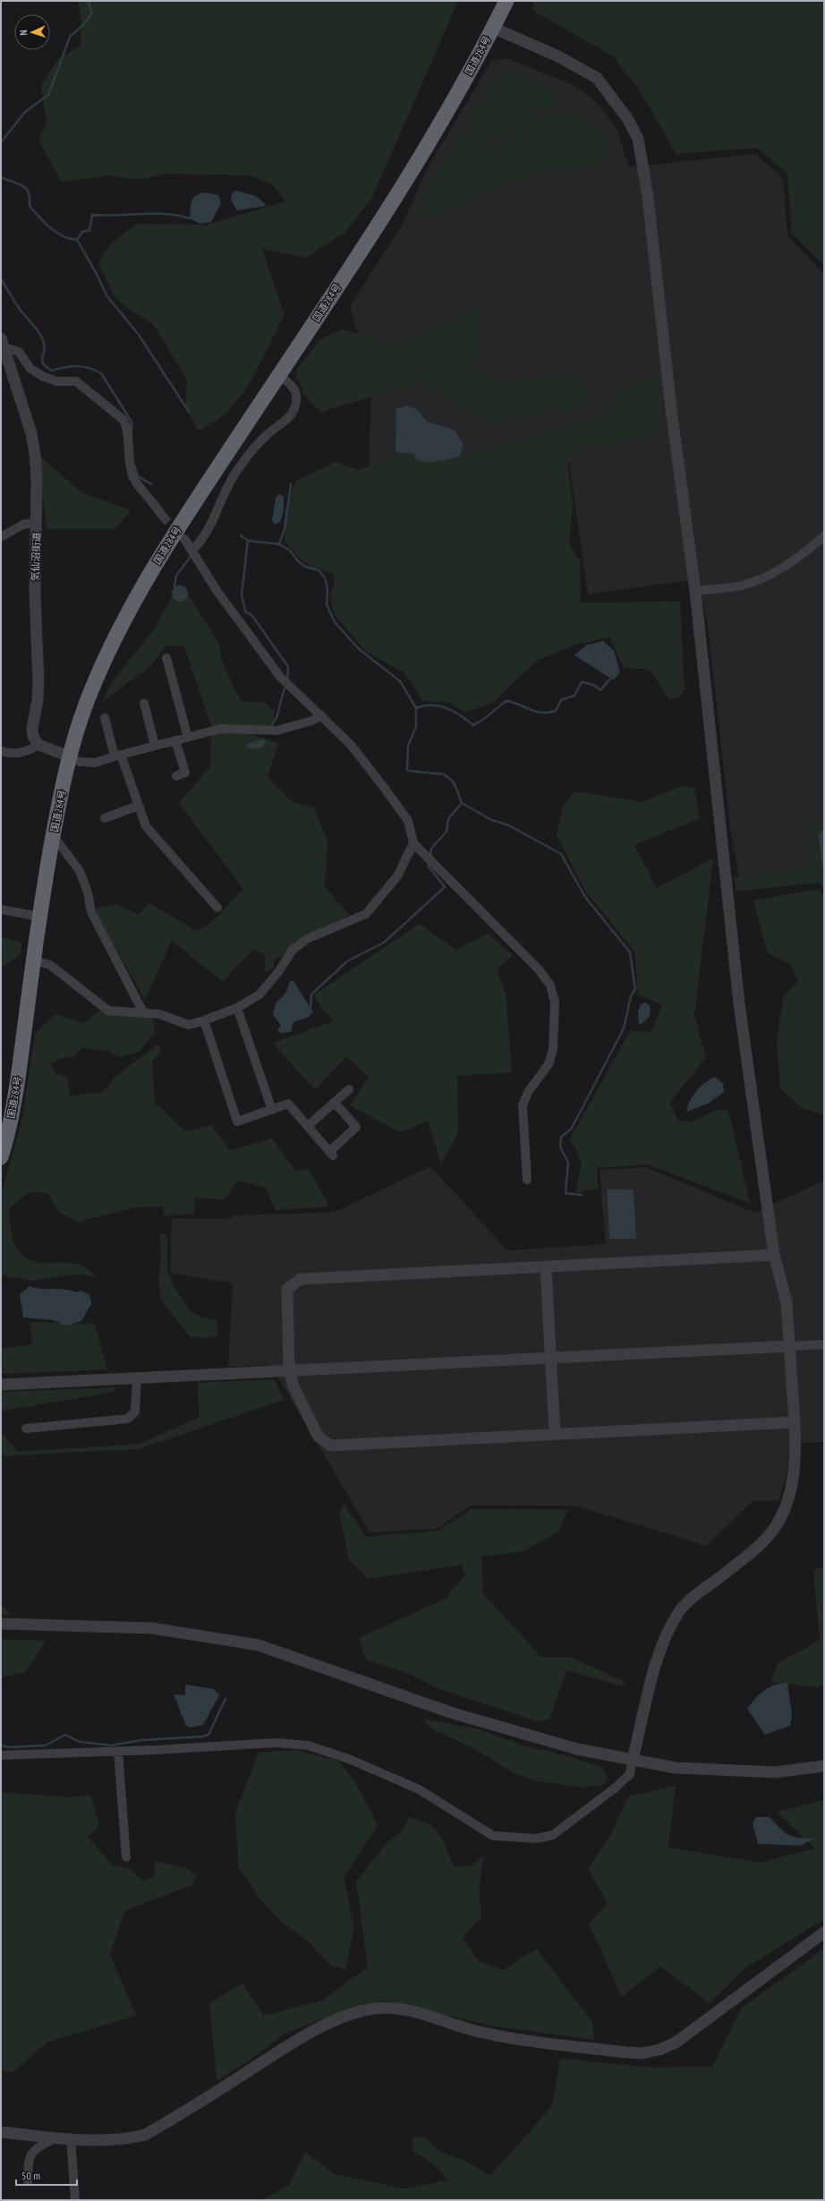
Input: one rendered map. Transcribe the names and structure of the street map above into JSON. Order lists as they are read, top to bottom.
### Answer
{
  "streets": {
    "highway": ["国道284号"],
    "street": ["気仙沼街道"]
  },
  "scale_bar": "50 m",
  "north": "left"
}
